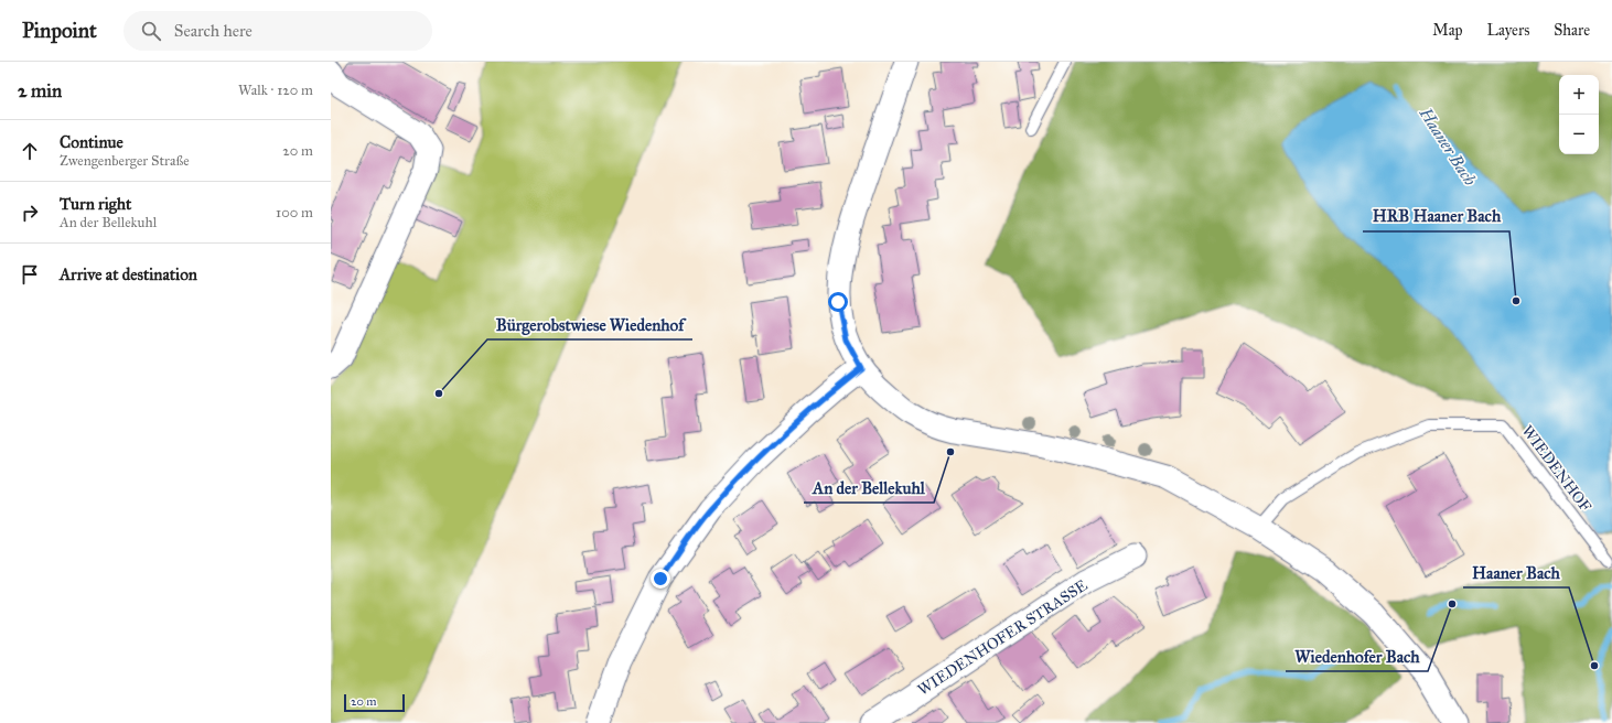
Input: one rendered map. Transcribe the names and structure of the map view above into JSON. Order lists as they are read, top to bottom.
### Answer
{
  "streets": {
    "street": ["WIEDENHOFER STRASSE"],
    "lane": ["WIEDENHOF"]
  },
  "water": ["Haaner Bach"],
  "places": [
    "HRB Haaner Bach",
    "Bürgerobstwiese Wiedenhof",
    "An der Bellekuhl",
    "Wiedenhofer Bach",
    "Haaner Bach"
  ],
  "scale_bar": "20 m",
  "page": {
    "header": "Pinpoint",
    "search": "Search here",
    "nav": ["Map", "Layers", "Share"],
    "heading": ["2 min", "Walk · 120 m"],
    "map_buttons": ["+", "−"],
    "list": [
      ["Continue", "Zwengenberger Straße", "20 m"],
      ["Turn right", "An der Bellekuhl", "100 m"],
      "Arrive at destination"
    ],
    "scale": "20 m"
  }
}
